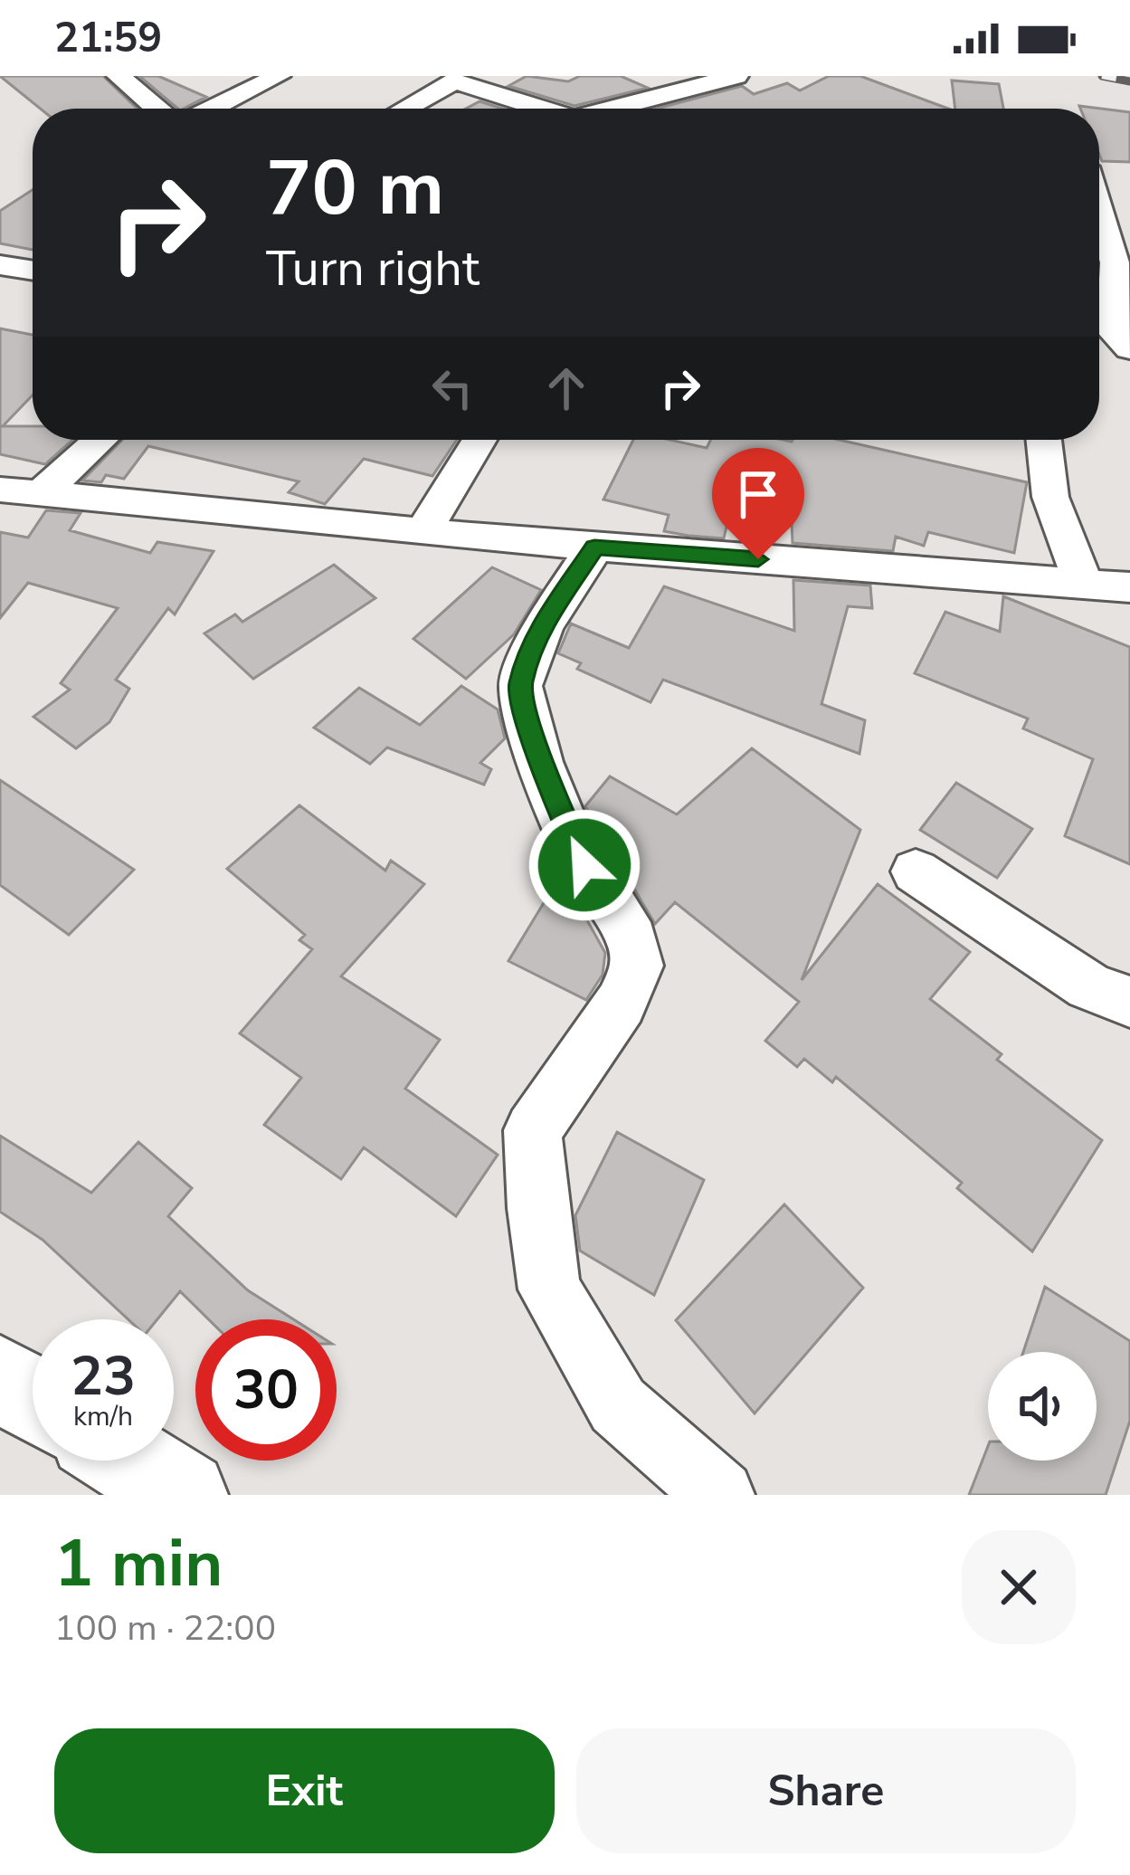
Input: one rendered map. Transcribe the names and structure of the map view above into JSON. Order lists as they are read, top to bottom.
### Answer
{
  "page": {
    "status": "21:59",
    "turn": ["70 m", "Turn right"],
    "speed": "23 km/h",
    "limit": "30",
    "heading": ["1 min", "100 m · 22:00"],
    "buttons": ["Exit", "Share"]
  }
}
